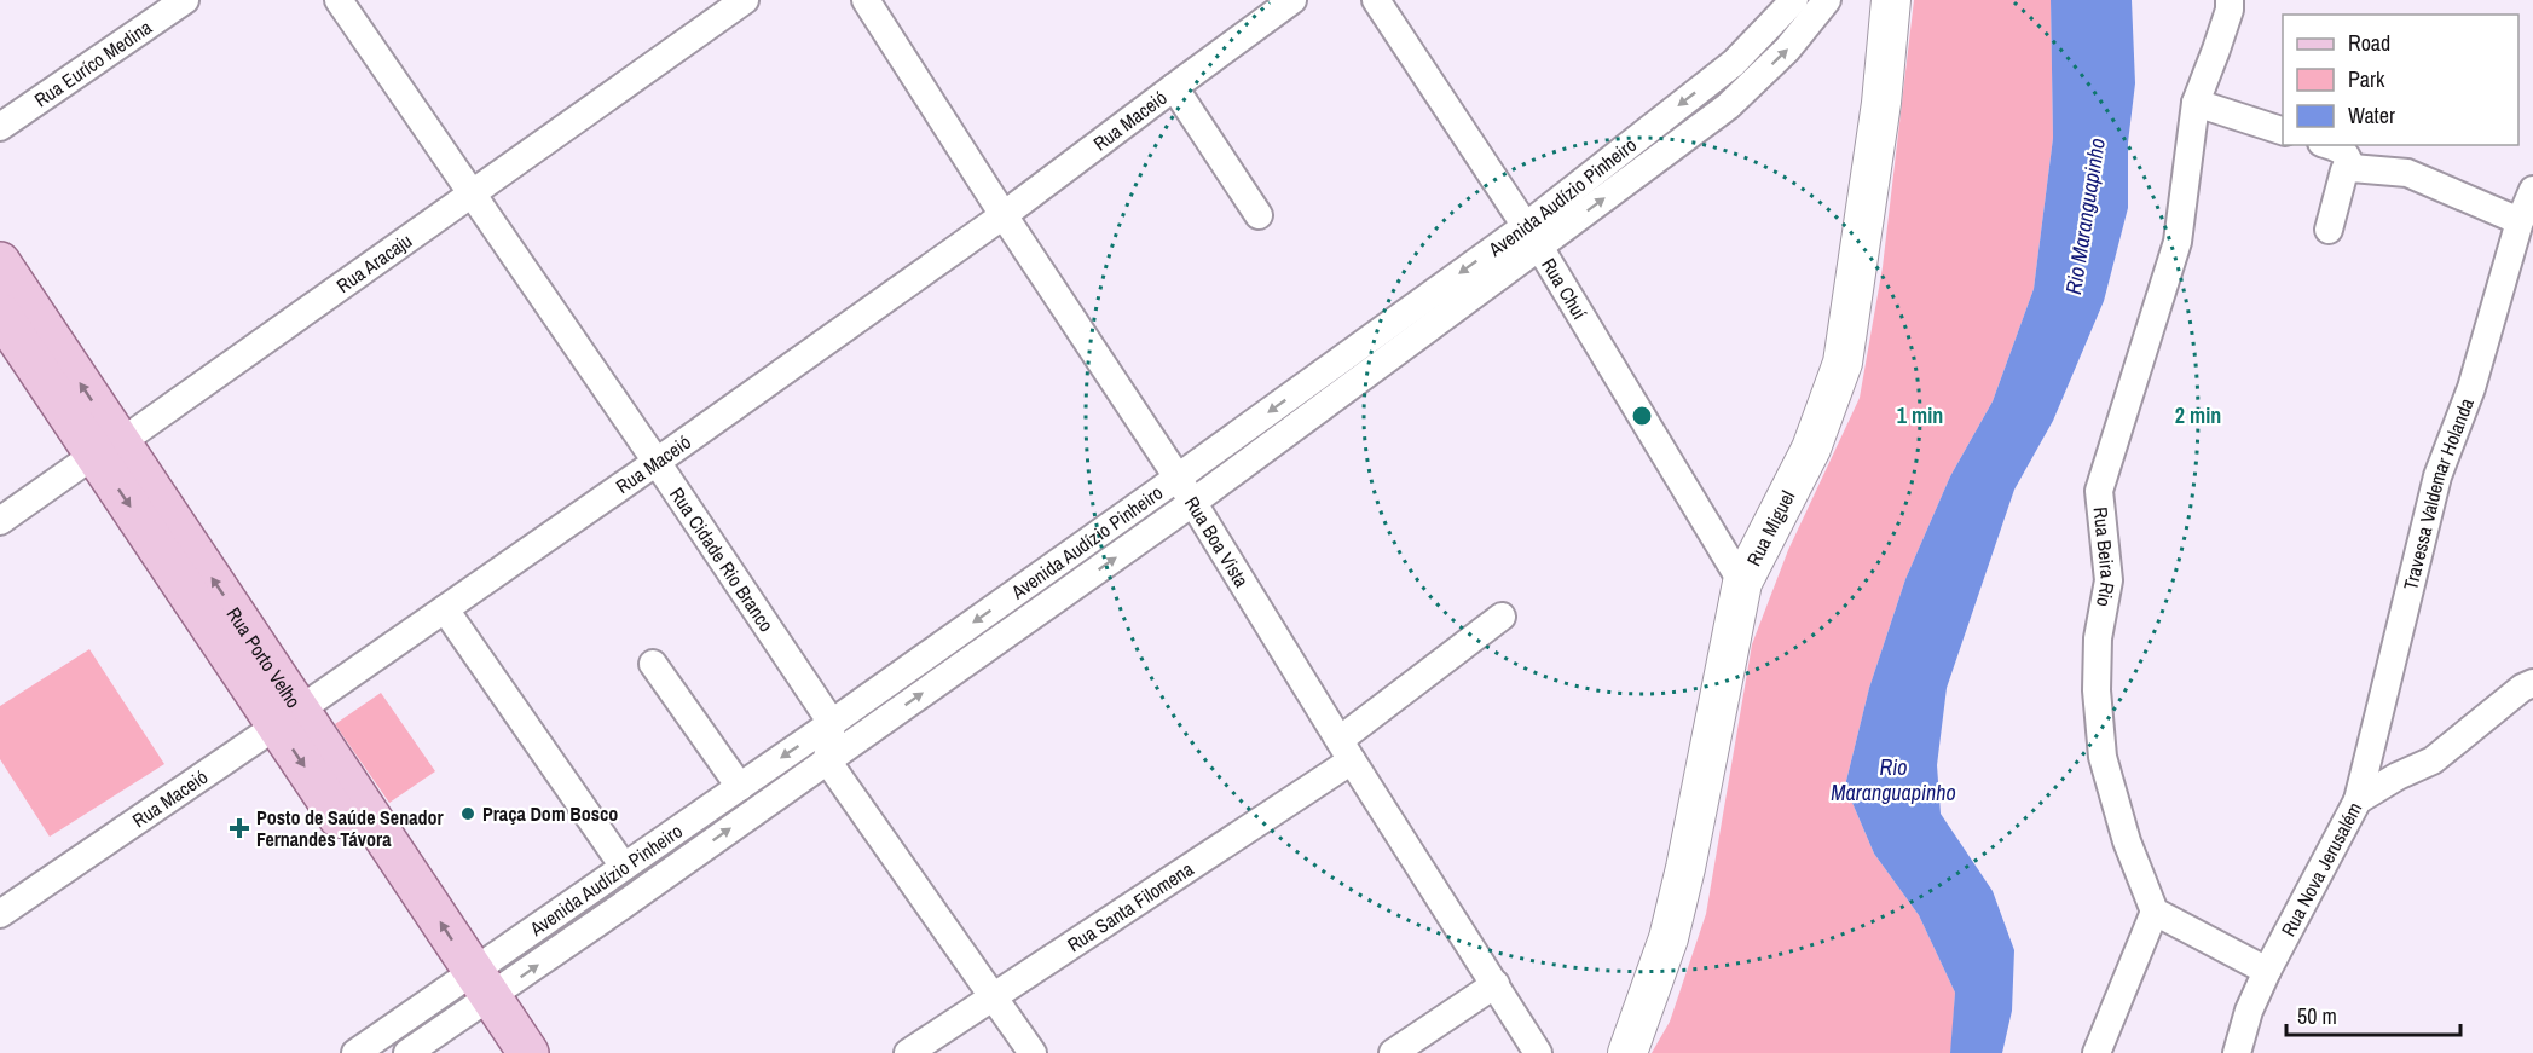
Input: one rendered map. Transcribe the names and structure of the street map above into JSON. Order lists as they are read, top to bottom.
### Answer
{
  "streets": {
    "main road": ["Rua Miguel", "Rua Porto Velho"],
    "street": [
      "Rua Euríco Medina",
      "Rua Maceió",
      "Avenida Audízio Pinheiro",
      "Rua Aracaju",
      "Rua Chuí",
      "Travessa Valdemar Holanda",
      "Rua Boa Vista",
      "Rua Beira Rio",
      "Rua Cidade Rio Branco",
      "Rua Nova Jerusalém",
      "Rua Santa Filomena"
    ]
  },
  "crossings": [
    ["Rua Maceió", "Rua Boa Vista"],
    ["Rua Maceió", "Rua Cidade Rio Branco"],
    ["Rua Maceió", "Rua Porto Velho"],
    ["Avenida Audízio Pinheiro", "Rua Chuí"],
    ["Avenida Audízio Pinheiro", "Rua Boa Vista"],
    ["Avenida Audízio Pinheiro", "Rua Cidade Rio Branco"],
    ["Avenida Audízio Pinheiro", "Rua Porto Velho"],
    ["Rua Aracaju", "Rua Cidade Rio Branco"],
    ["Rua Aracaju", "Rua Porto Velho"],
    ["Rua Chuí", "Rua Miguel"],
    ["Travessa Valdemar Holanda", "Rua Nova Jerusalém"],
    ["Rua Boa Vista", "Rua Santa Filomena"]
  ],
  "water": ["Rio Maranguapinho"],
  "places": {
    "other": ["Praça Dom Bosco"],
    "health": ["Posto de Saúde Senador Fernandes Távora"]
  },
  "legend": ["Road", "Park", "Water"],
  "scale_bar": "50 m",
  "rings": ["1 min", "2 min"]
}
